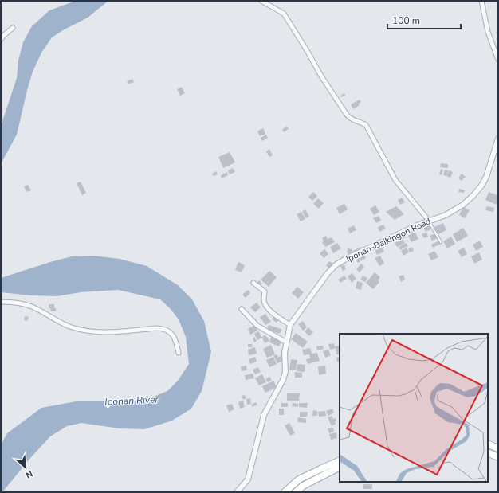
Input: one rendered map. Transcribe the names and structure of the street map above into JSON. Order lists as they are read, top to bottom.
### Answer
{
  "streets": {
    "street": ["Iponan-Baikingon Road"]
  },
  "water": ["Iponan River"],
  "scale_bar": "100 m",
  "north": "bottom right"
}
